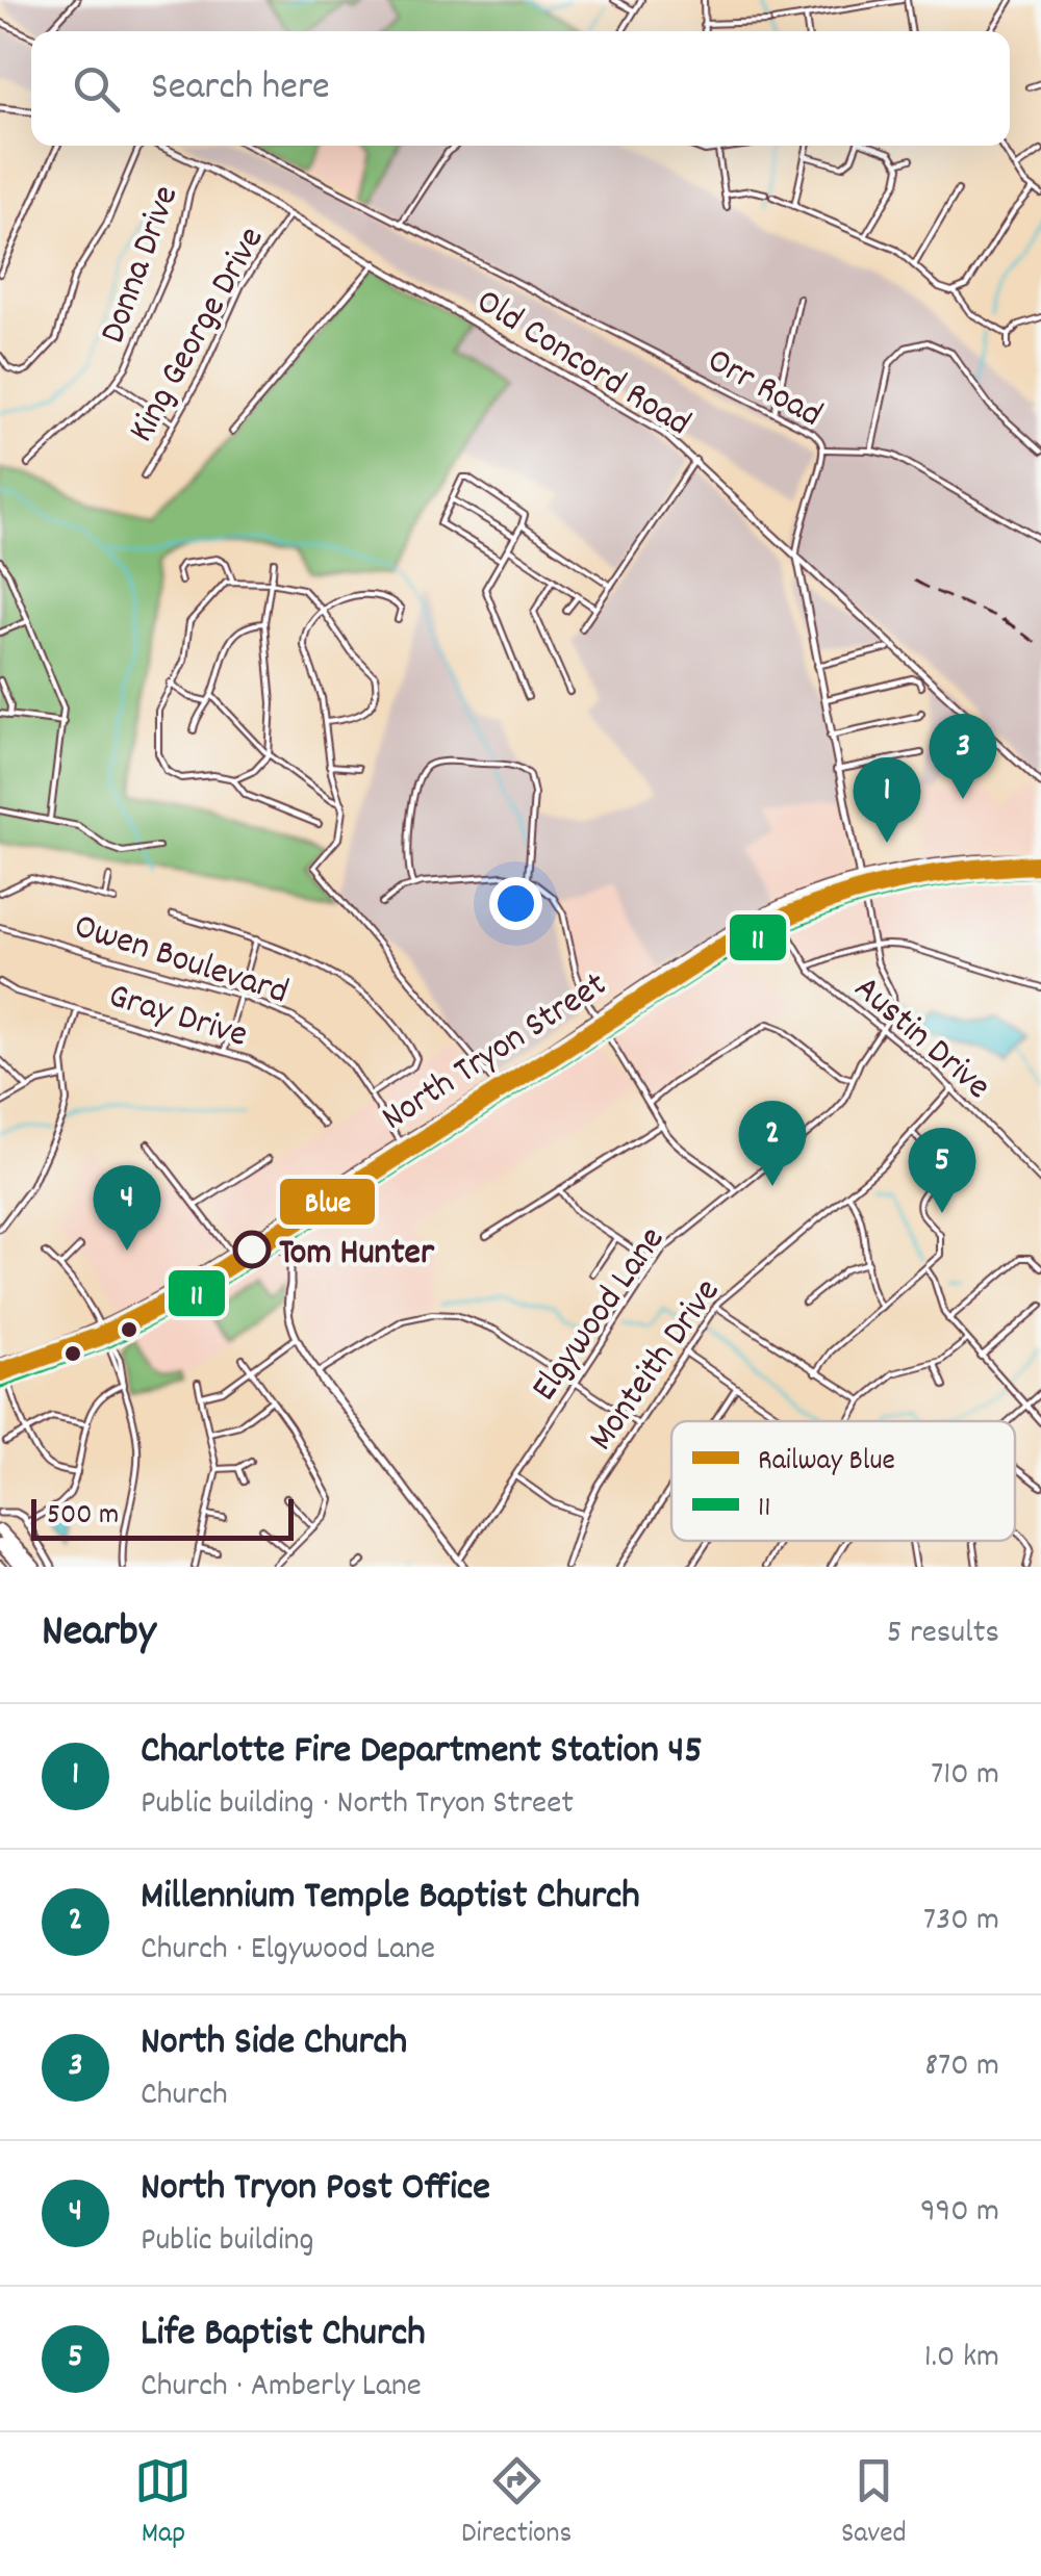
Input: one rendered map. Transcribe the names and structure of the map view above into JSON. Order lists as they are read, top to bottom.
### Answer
{
  "streets": {
    "main road": ["North Tryon Street"],
    "street": [
      "Donna Drive",
      "King George Drive",
      "Old Concord Road",
      "Orr Road",
      "Owen Boulevard",
      "Gray Drive",
      "Austin Drive",
      "Elgywood Lane",
      "Monteith Drive"
    ]
  },
  "crossings": [
    ["Donna Drive", "Old Concord Road"],
    ["King George Drive", "Old Concord Road"],
    ["Old Concord Road", "Orr Road"],
    ["Orr Road", "Austin Drive"],
    ["Orr Road", "North Tryon Street"],
    ["Orr Road", "Elgywood Lane"],
    ["Owen Boulevard", "North Tryon Street"],
    ["Austin Drive", "North Tryon Street"],
    ["Austin Drive", "Elgywood Lane"],
    ["Austin Drive", "Monteith Drive"]
  ],
  "places": ["Tom Hunter"],
  "lines": ["rail line Blue", "transit line 11"],
  "legend": ["Railway Blue", "11"],
  "scale_bar": "500 m",
  "page": {
    "search": "Search here",
    "pins": [
      "3",
      "1",
      "2",
      "5",
      "4"
    ],
    "scale": "500 m",
    "heading": ["Nearby", "5 results"],
    "list": [
      {
        "mark": "1",
        "name": "Charlotte Fire Department Station 45",
        "note": "Public building · North Tryon Street",
        "value": "710 m"
      },
      {
        "mark": "2",
        "name": "Millennium Temple Baptist Church",
        "note": "Church · Elgywood Lane",
        "value": "730 m"
      },
      {
        "mark": "3",
        "name": "North Side Church",
        "note": "Church",
        "value": "870 m"
      },
      {
        "mark": "4",
        "name": "North Tryon Post Office",
        "note": "Public building",
        "value": "990 m"
      },
      {
        "mark": "5",
        "name": "Life Baptist Church",
        "note": "Church · Amberly Lane",
        "value": "1.0 km"
      }
    ],
    "nav": ["Map", "Directions", "Saved"]
  }
}
